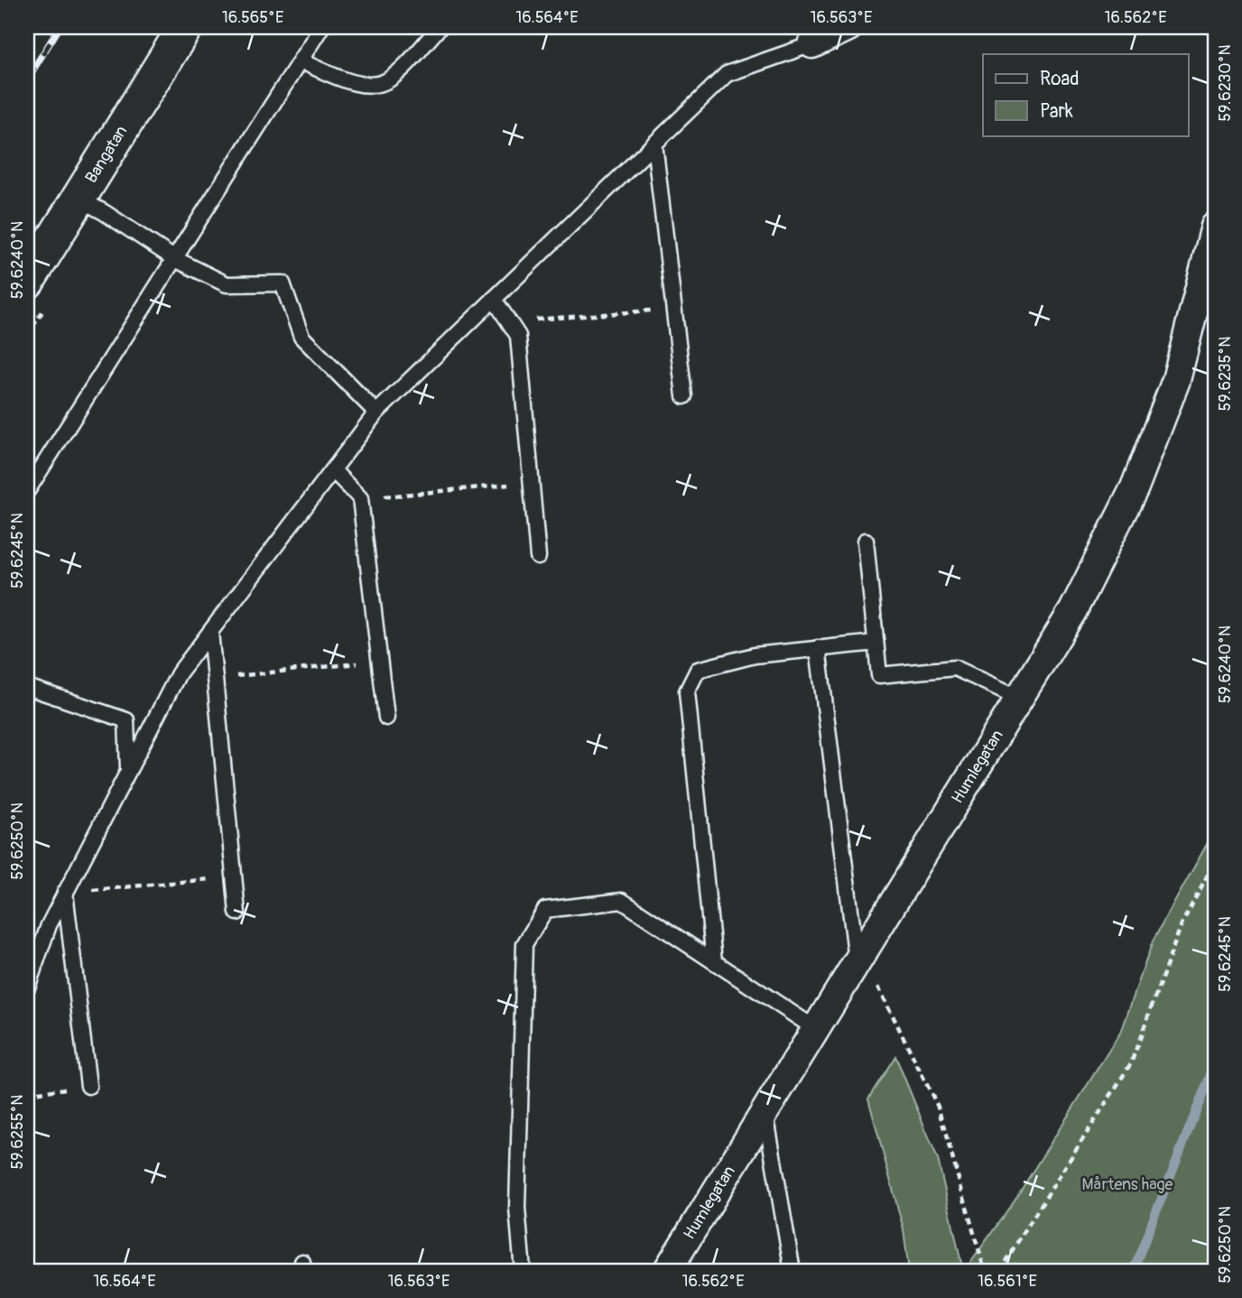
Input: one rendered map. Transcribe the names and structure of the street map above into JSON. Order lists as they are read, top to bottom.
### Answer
{
  "streets": {
    "street": ["Bangatan", "Humlegatan"]
  },
  "parks": ["Mårtens hage"],
  "legend": ["Road", "Park"],
  "coordinates": [
    "16.565°E",
    "16.564°E",
    "16.563°E",
    "16.562°E",
    "59.6230°N",
    "59.6240°N",
    "59.6235°N",
    "59.6245°N",
    "59.6250°N",
    "59.6255°N",
    "16.561°E"
  ]
}
